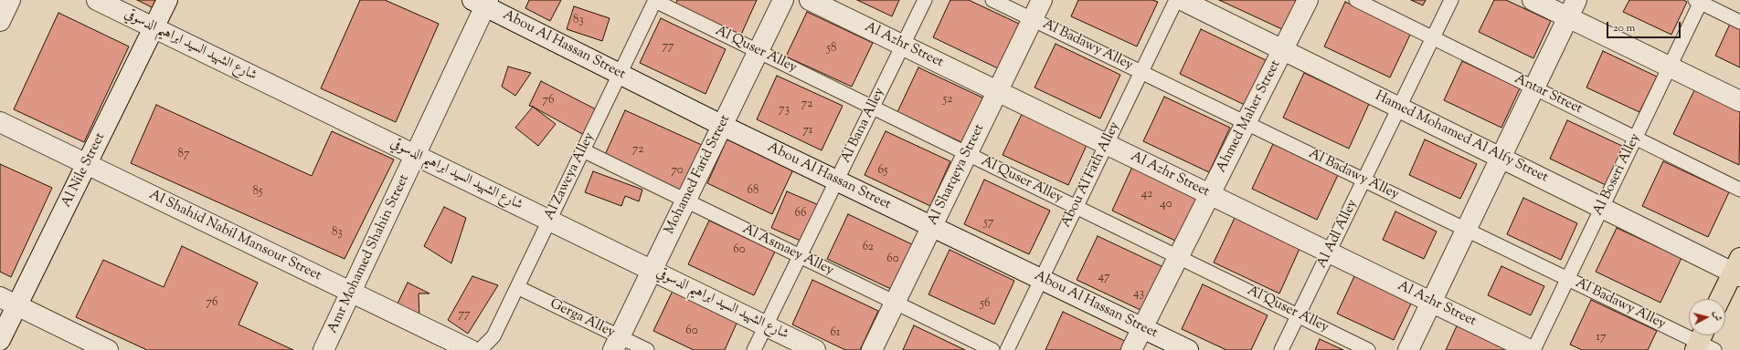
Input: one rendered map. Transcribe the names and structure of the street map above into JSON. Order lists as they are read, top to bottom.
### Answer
{
  "streets": {
    "street": [
      "شارع الشهيد السيد ابراهيم الدسوقي",
      "Abou Al Hassan Street",
      "Al Azhr Street",
      "Ahmed Maher Street",
      "Hamed Mohamed Al Alfy Street",
      "Al Nile Street",
      "Mohamed Farid Street",
      "Al Sharqeya Street",
      "Al Shahid Nabil Mansour Street",
      "Amr Mohamed Shahin Street"
    ],
    "lane": [
      "Al Badawy Alley",
      "Al Quser Alley",
      "Antar Street",
      "Al Bana Alley",
      "Abou Al Fath Alley",
      "Al Boseri Alley",
      "Al Zaweya Alley",
      "Al Adl Alley",
      "Al Asmaey Alley",
      "Gerga Alley"
    ]
  },
  "crossings": [
    ["شارع الشهيد السيد ابراهيم الدسوقي", "Al Bana Alley"],
    ["شارع الشهيد السيد ابراهيم الدسوقي", "Al Nile Street"],
    ["شارع الشهيد السيد ابراهيم الدسوقي", "Mohamed Farid Street"],
    ["شارع الشهيد السيد ابراهيم الدسوقي", "Al Zaweya Alley"],
    ["شارع الشهيد السيد ابراهيم الدسوقي", "Amr Mohamed Shahin Street"],
    ["Abou Al Hassan Street", "Ahmed Maher Street"],
    ["Abou Al Hassan Street", "Al Bana Alley"],
    ["Abou Al Hassan Street", "Mohamed Farid Street"],
    ["Abou Al Hassan Street", "Al Sharqeya Street"],
    ["Abou Al Hassan Street", "Abou Al Fath Alley"],
    ["Abou Al Hassan Street", "Al Zaweya Alley"],
    ["Abou Al Hassan Street", "Amr Mohamed Shahin Street"],
    ["Al Azhr Street", "Ahmed Maher Street"],
    ["Al Azhr Street", "Al Bana Alley"],
    ["Al Azhr Street", "Al Sharqeya Street"],
    ["Al Azhr Street", "Abou Al Fath Alley"],
    ["Al Azhr Street", "Al Adl Alley"],
    ["Al Badawy Alley", "Ahmed Maher Street"],
    ["Al Badawy Alley", "Al Sharqeya Street"],
    ["Al Badawy Alley", "Abou Al Fath Alley"],
    ["Al Badawy Alley", "Al Boseri Alley"],
    ["Al Badawy Alley", "Al Adl Alley"],
    ["Al Quser Alley", "Ahmed Maher Street"],
    ["Al Quser Alley", "Al Bana Alley"],
    ["Al Quser Alley", "Mohamed Farid Street"],
    ["Al Quser Alley", "Al Sharqeya Street"],
    ["Al Quser Alley", "Abou Al Fath Alley"],
    ["Al Quser Alley", "Al Zaweya Alley"],
    ["Al Quser Alley", "Al Adl Alley"],
    ["Antar Street", "Al Boseri Alley"],
    ["Antar Street", "Al Adl Alley"],
    ["Ahmed Maher Street", "Hamed Mohamed Al Alfy Street"],
    ["Al Bana Alley", "Al Asmaey Alley"],
    ["Hamed Mohamed Al Alfy Street", "Al Boseri Alley"],
    ["Hamed Mohamed Al Alfy Street", "Al Adl Alley"],
    ["Al Nile Street", "Al Shahid Nabil Mansour Street"],
    ["Mohamed Farid Street", "Al Asmaey Alley"],
    ["Mohamed Farid Street", "Gerga Alley"],
    ["Al Sharqeya Street", "Al Asmaey Alley"],
    ["Al Zaweya Alley", "Al Asmaey Alley"],
    ["Al Zaweya Alley", "Gerga Alley"],
    ["Al Shahid Nabil Mansour Street", "Amr Mohamed Shahin Street"]
  ],
  "house_numbers": [
    "83",
    "77",
    "58",
    "52",
    "76",
    "72",
    "73",
    "71",
    "72",
    "87",
    "70",
    "65",
    "68",
    "85",
    "42",
    "40",
    "66",
    "57",
    "83",
    "62",
    "60",
    "60",
    "47",
    "43",
    "76",
    "56",
    "77",
    "60",
    "61",
    "17"
  ],
  "scale_bar": "20 m",
  "north": "right"
}
